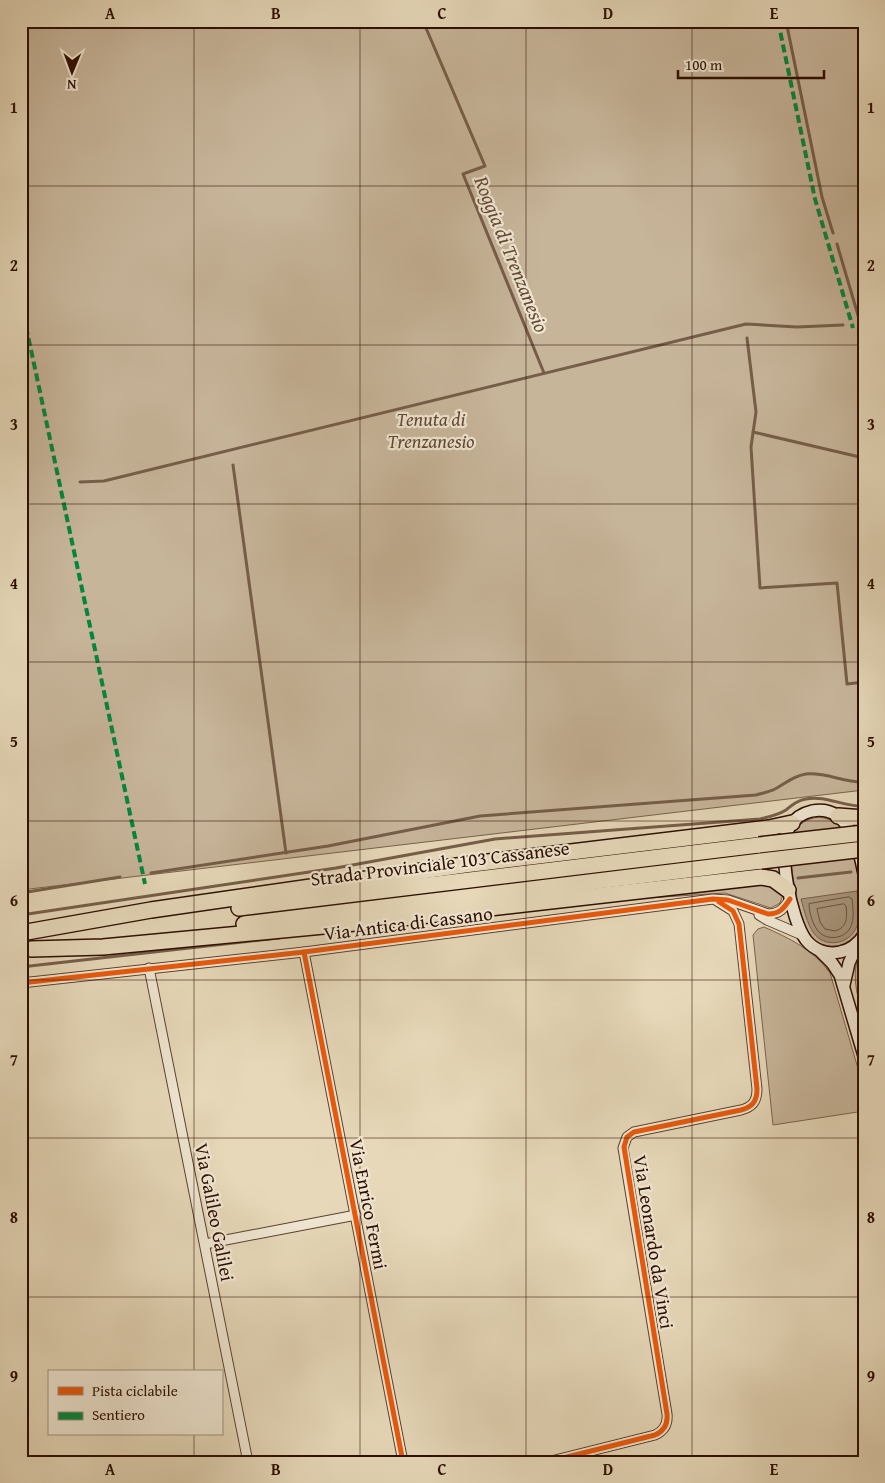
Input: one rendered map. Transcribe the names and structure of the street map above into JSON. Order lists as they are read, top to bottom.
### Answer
{
  "streets": {
    "highway": ["Strada Provinciale 103 Cassanese"],
    "street": [
      "Via Antica di Cassano",
      "Via Enrico Fermi",
      "Via Galileo Galilei",
      "Via Leonardo da Vinci"
    ]
  },
  "crossings": [
    ["Via Antica di Cassano", "Via Enrico Fermi"],
    ["Via Antica di Cassano", "Via Galileo Galilei"]
  ],
  "water": ["Roggia di Trenzanesio"],
  "parks": ["Tenuta di Trenzanesio"],
  "legend": ["Pista ciclabile", "Sentiero"],
  "scale_bar": "100 m",
  "north": "bottom",
  "grid": {
    "columns": [
      "A",
      "B",
      "C",
      "D",
      "E"
    ],
    "rows": [
      "1",
      "2",
      "3",
      "4",
      "5",
      "6",
      "7",
      "8",
      "9"
    ]
  }
}
